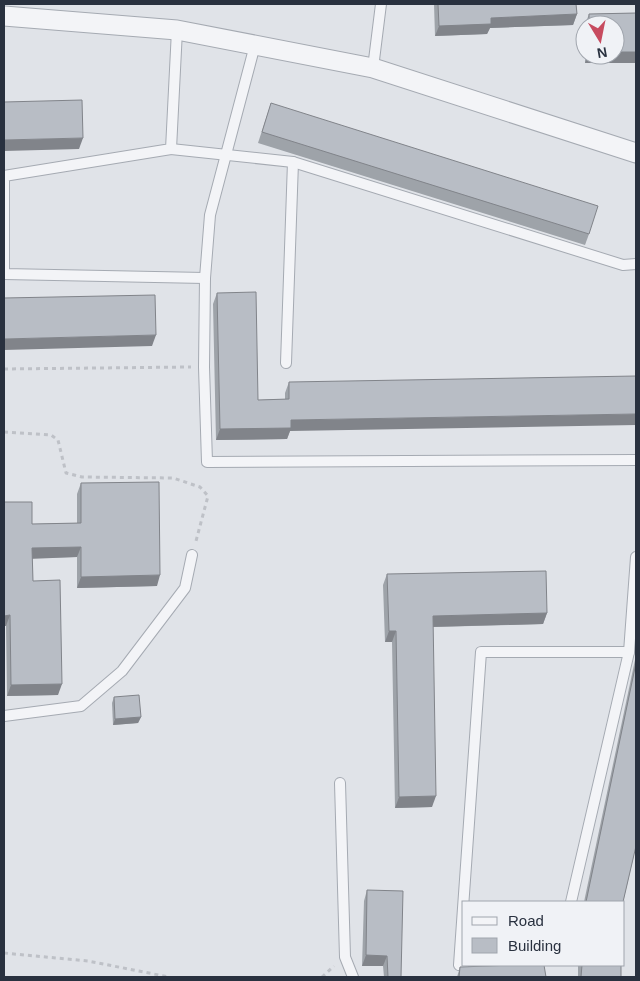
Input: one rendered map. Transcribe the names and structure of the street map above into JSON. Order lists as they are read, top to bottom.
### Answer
{
  "legend": ["Road", "Building"],
  "north": "bottom"
}
